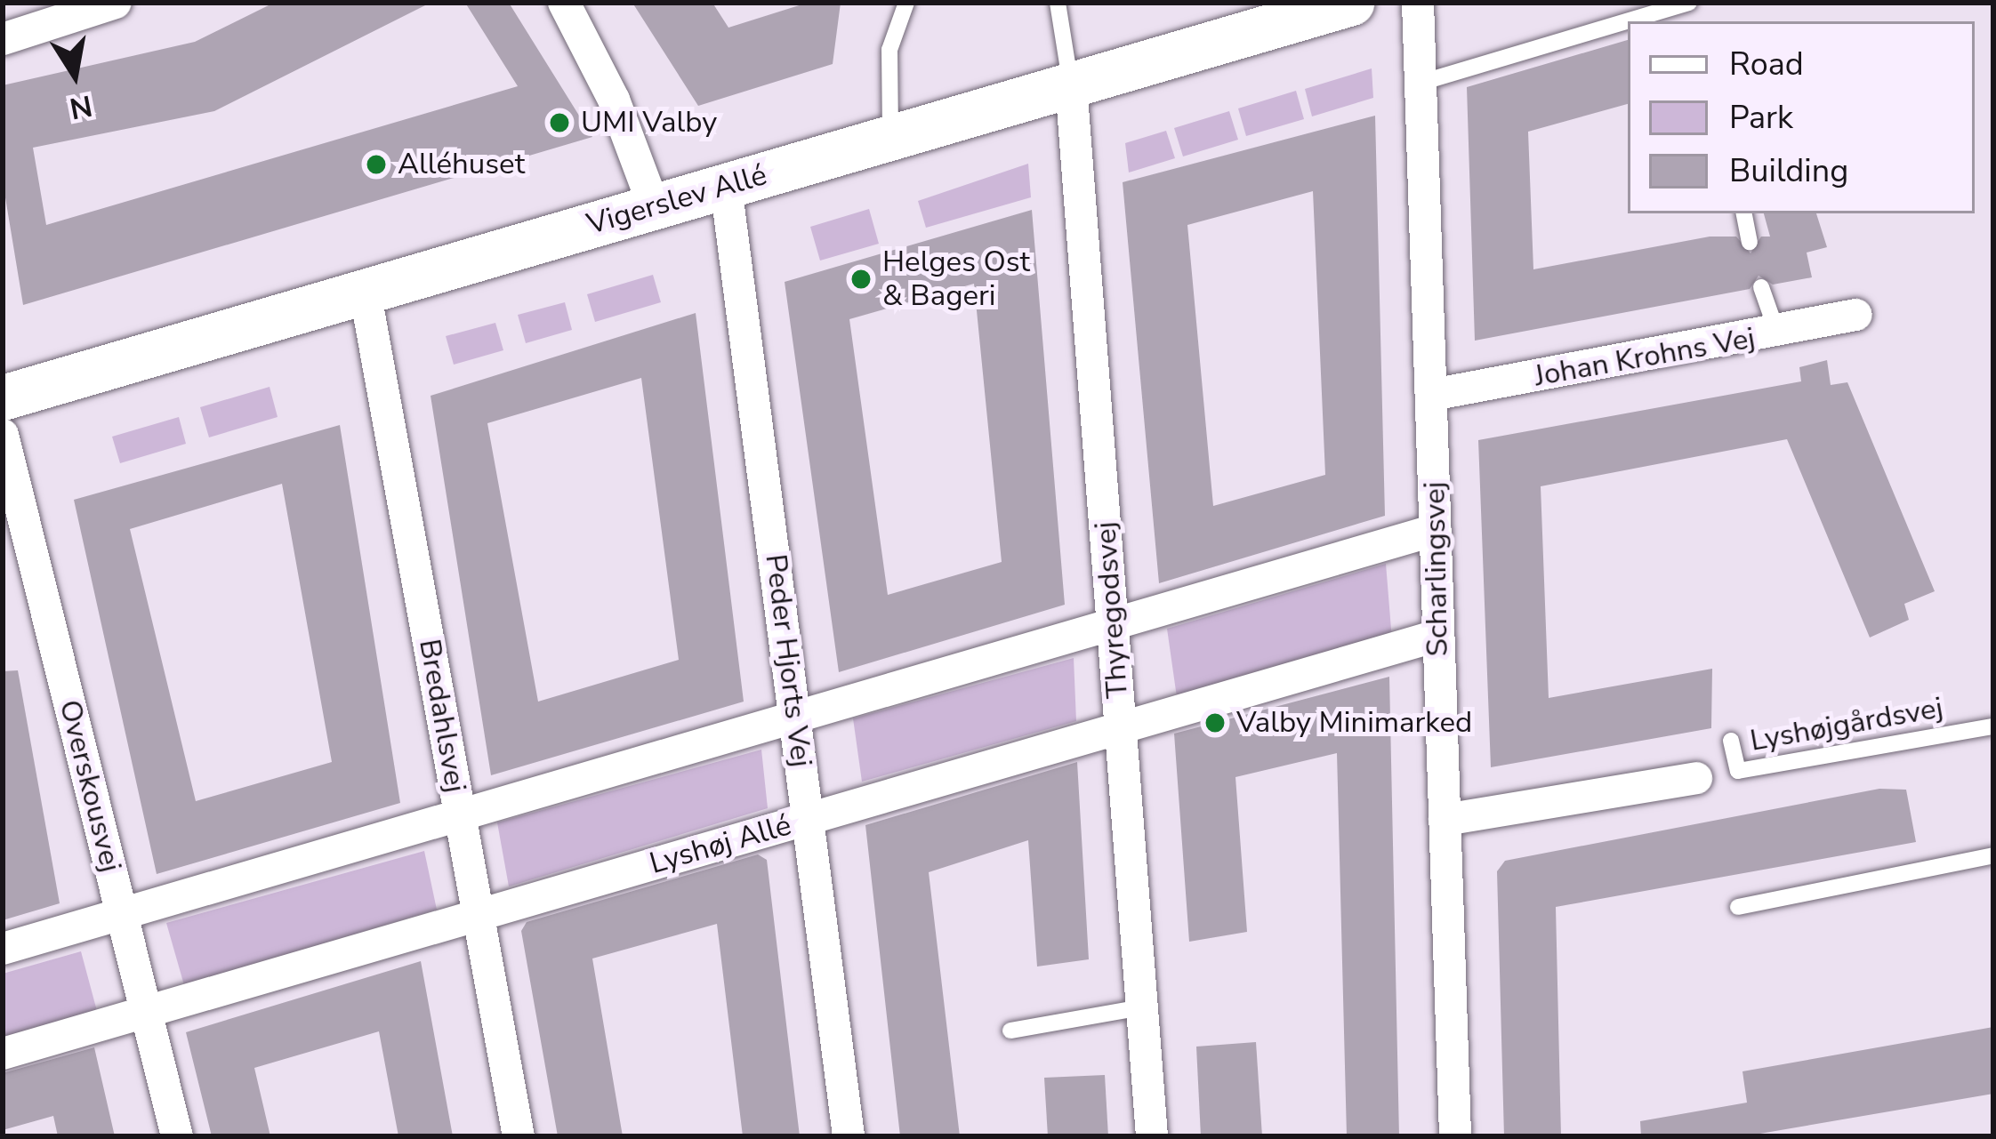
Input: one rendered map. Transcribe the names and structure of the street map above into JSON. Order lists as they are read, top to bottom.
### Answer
{
  "streets": {
    "street": [
      "Vigerslev Allé",
      "Johan Krohns Vej",
      "Scharlingsvej",
      "Thyregodsvej",
      "Peder Hjorts Vej",
      "Bredahlsvej",
      "Overskousvej",
      "Lyshøj Allé"
    ],
    "lane": ["Lyshøjgårdsvej"]
  },
  "crossings": [
    ["Vigerslev Allé", "Thyregodsvej"],
    ["Vigerslev Allé", "Peder Hjorts Vej"],
    ["Vigerslev Allé", "Bredahlsvej"],
    ["Johan Krohns Vej", "Scharlingsvej"],
    ["Scharlingsvej", "Lyshøj Allé"],
    ["Thyregodsvej", "Lyshøj Allé"],
    ["Peder Hjorts Vej", "Lyshøj Allé"],
    ["Bredahlsvej", "Lyshøj Allé"],
    ["Overskousvej", "Lyshøj Allé"]
  ],
  "places": [
    "UMI Valby",
    "Alléhuset",
    "Helges Ost & Bageri",
    "Valby Minimarked"
  ],
  "legend": ["Road", "Park", "Building"],
  "north": "bottom"
}
